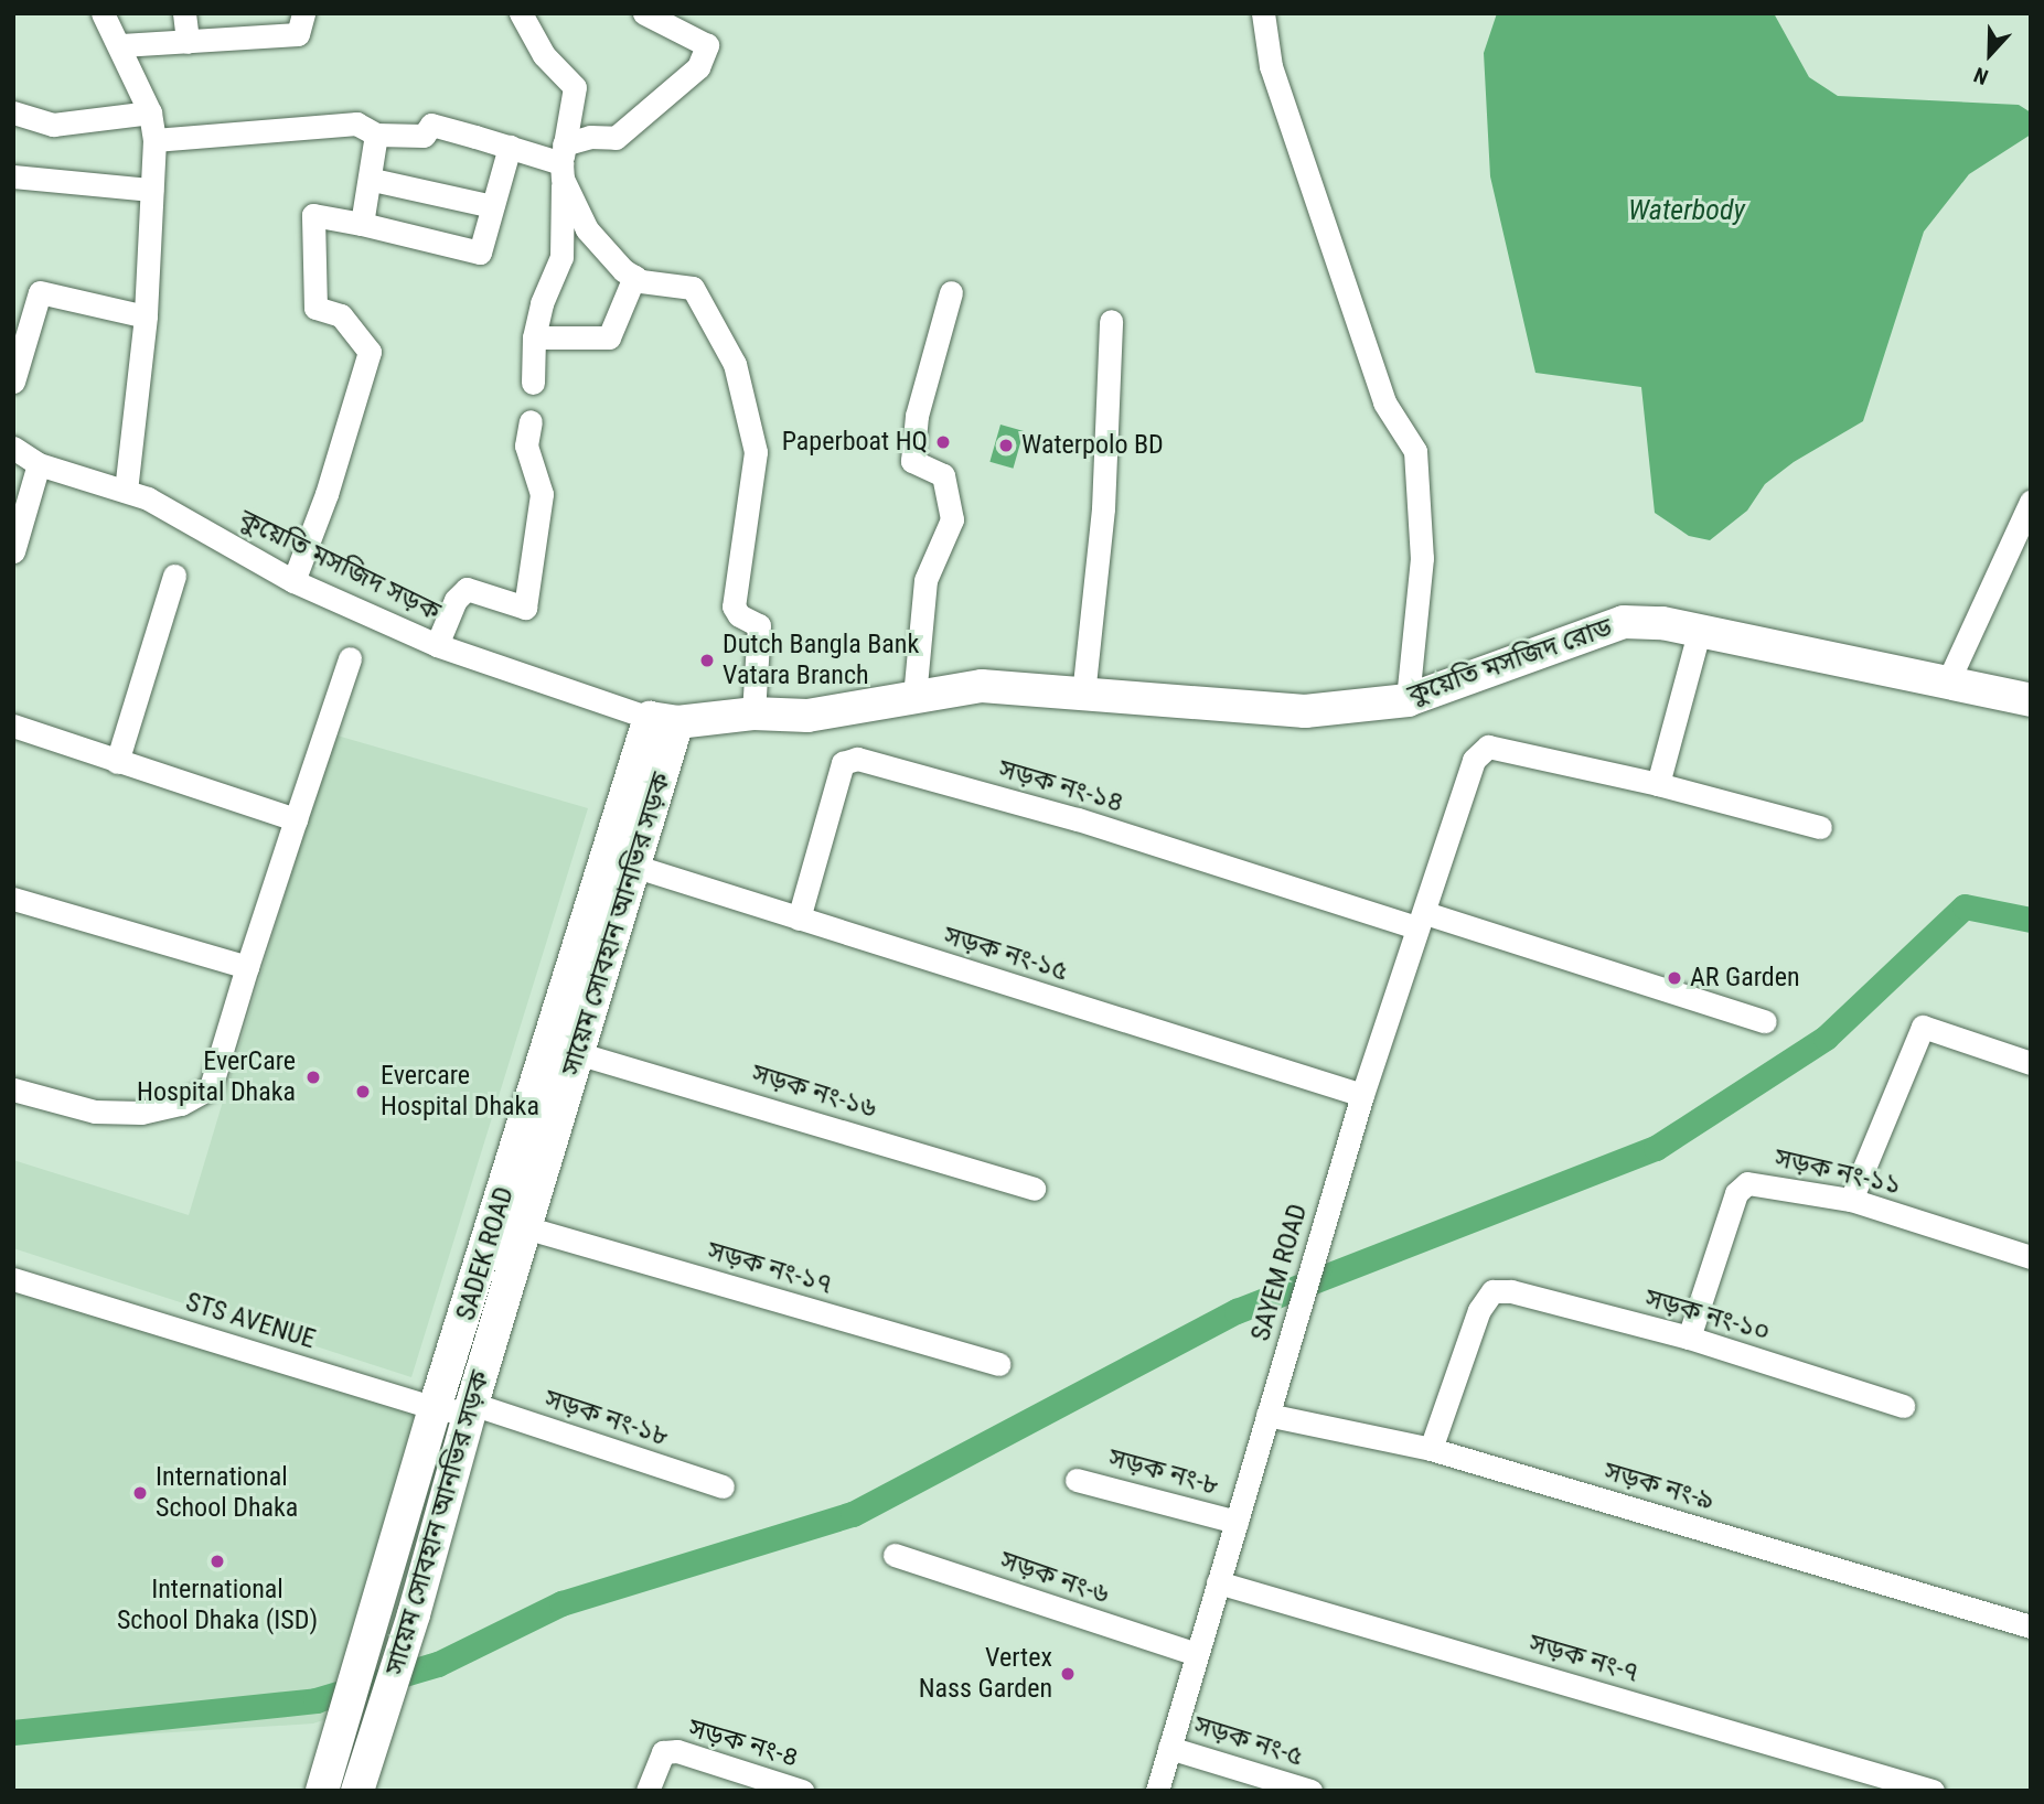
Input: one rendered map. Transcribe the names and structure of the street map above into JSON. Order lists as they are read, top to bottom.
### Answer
{
  "streets": {
    "street": [
      "কুয়েতি মসজিদ সড়ক",
      "কুয়েতি মসজিদ রোড",
      "সড়ক নং-১৪",
      "সায়েম সোবহান আনভির সড়ক",
      "সড়ক নং-১৫",
      "সড়ক নং-১৬",
      "সড়ক নং-১১",
      "SADEK ROAD",
      "সড়ক নং-১৭",
      "SAYEM ROAD",
      "সড়ক নং-১০",
      "STS AVENUE",
      "সড়ক নং-১৮",
      "সড়ক নং-৮",
      "সড়ক নং-৯",
      "সড়ক নং-৬",
      "সড়ক নং-৭",
      "সড়ক নং-৫",
      "সড়ক নং-৪"
    ]
  },
  "crossings": [
    ["কুয়েতি মসজিদ সড়ক", "কুয়েতি মসজিদ রোড"],
    ["কুয়েতি মসজিদ সড়ক", "সায়েম সোবহান আনভির সড়ক"],
    ["কুয়েতি মসজিদ সড়ক", "SADEK ROAD"],
    ["কুয়েতি মসজিদ রোড", "সায়েম সোবহান আনভির সড়ক"],
    ["কুয়েতি মসজিদ রোড", "SADEK ROAD"],
    ["সড়ক নং-১৪", "সড়ক নং-১৫"],
    ["সড়ক নং-১৪", "SAYEM ROAD"],
    ["সায়েম সোবহান আনভির সড়ক", "সড়ক নং-১৫"],
    ["সায়েম সোবহান আনভির সড়ক", "সড়ক নং-১৬"],
    ["সায়েম সোবহান আনভির সড়ক", "SADEK ROAD"],
    ["সায়েম সোবহান আনভির সড়ক", "সড়ক নং-১৭"],
    ["সায়েম সোবহান আনভির সড়ক", "STS AVENUE"],
    ["সায়েম সোবহান আনভির সড়ক", "সড়ক নং-১৮"],
    ["সড়ক নং-১৫", "SAYEM ROAD"],
    ["সড়ক নং-১১", "সড়ক নং-১০"],
    ["SADEK ROAD", "STS AVENUE"],
    ["SAYEM ROAD", "সড়ক নং-৮"],
    ["SAYEM ROAD", "সড়ক নং-৯"],
    ["SAYEM ROAD", "সড়ক নং-৬"],
    ["SAYEM ROAD", "সড়ক নং-৭"],
    ["SAYEM ROAD", "সড়ক নং-৫"],
    ["সড়ক নং-১০", "সড়ক নং-৯"],
    ["STS AVENUE", "সড়ক নং-১৮"]
  ],
  "water": ["Waterbody"],
  "places": [
    "Paperboat HQ",
    "Waterpolo BD",
    "Dutch Bangla Bank Vatara Branch",
    "AR Garden",
    "EverCare Hospital Dhaka",
    "Evercare Hospital Dhaka",
    "International School Dhaka",
    "International School Dhaka (ISD)",
    "Vertex Nass Garden"
  ],
  "north": "bottom"
}
